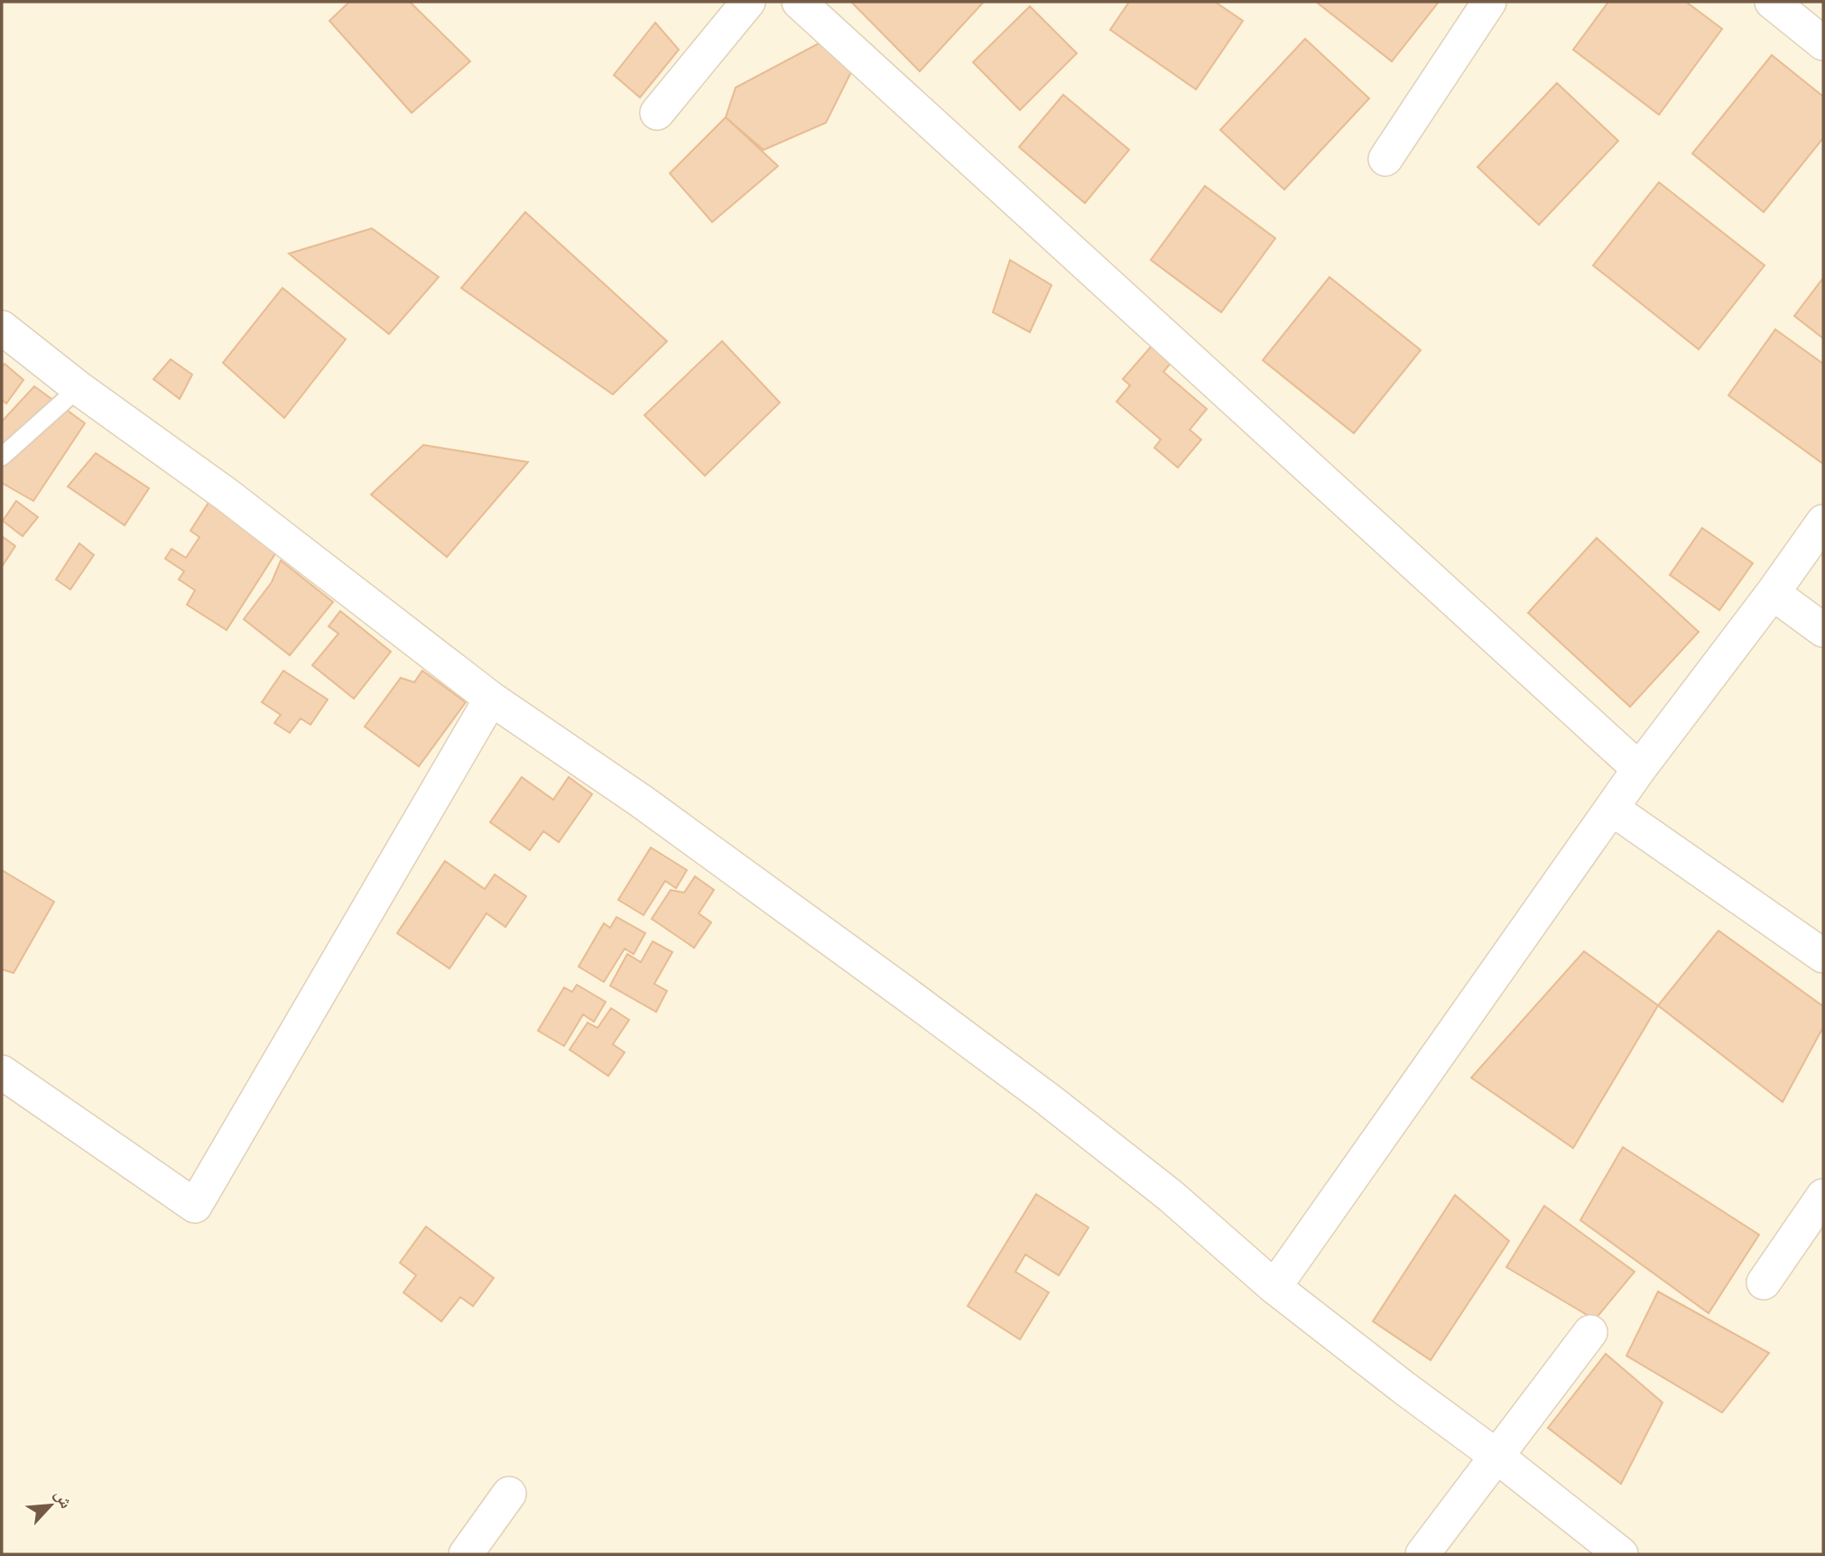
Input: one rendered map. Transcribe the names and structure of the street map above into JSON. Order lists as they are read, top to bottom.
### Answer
{
  "north": "top right"
}
